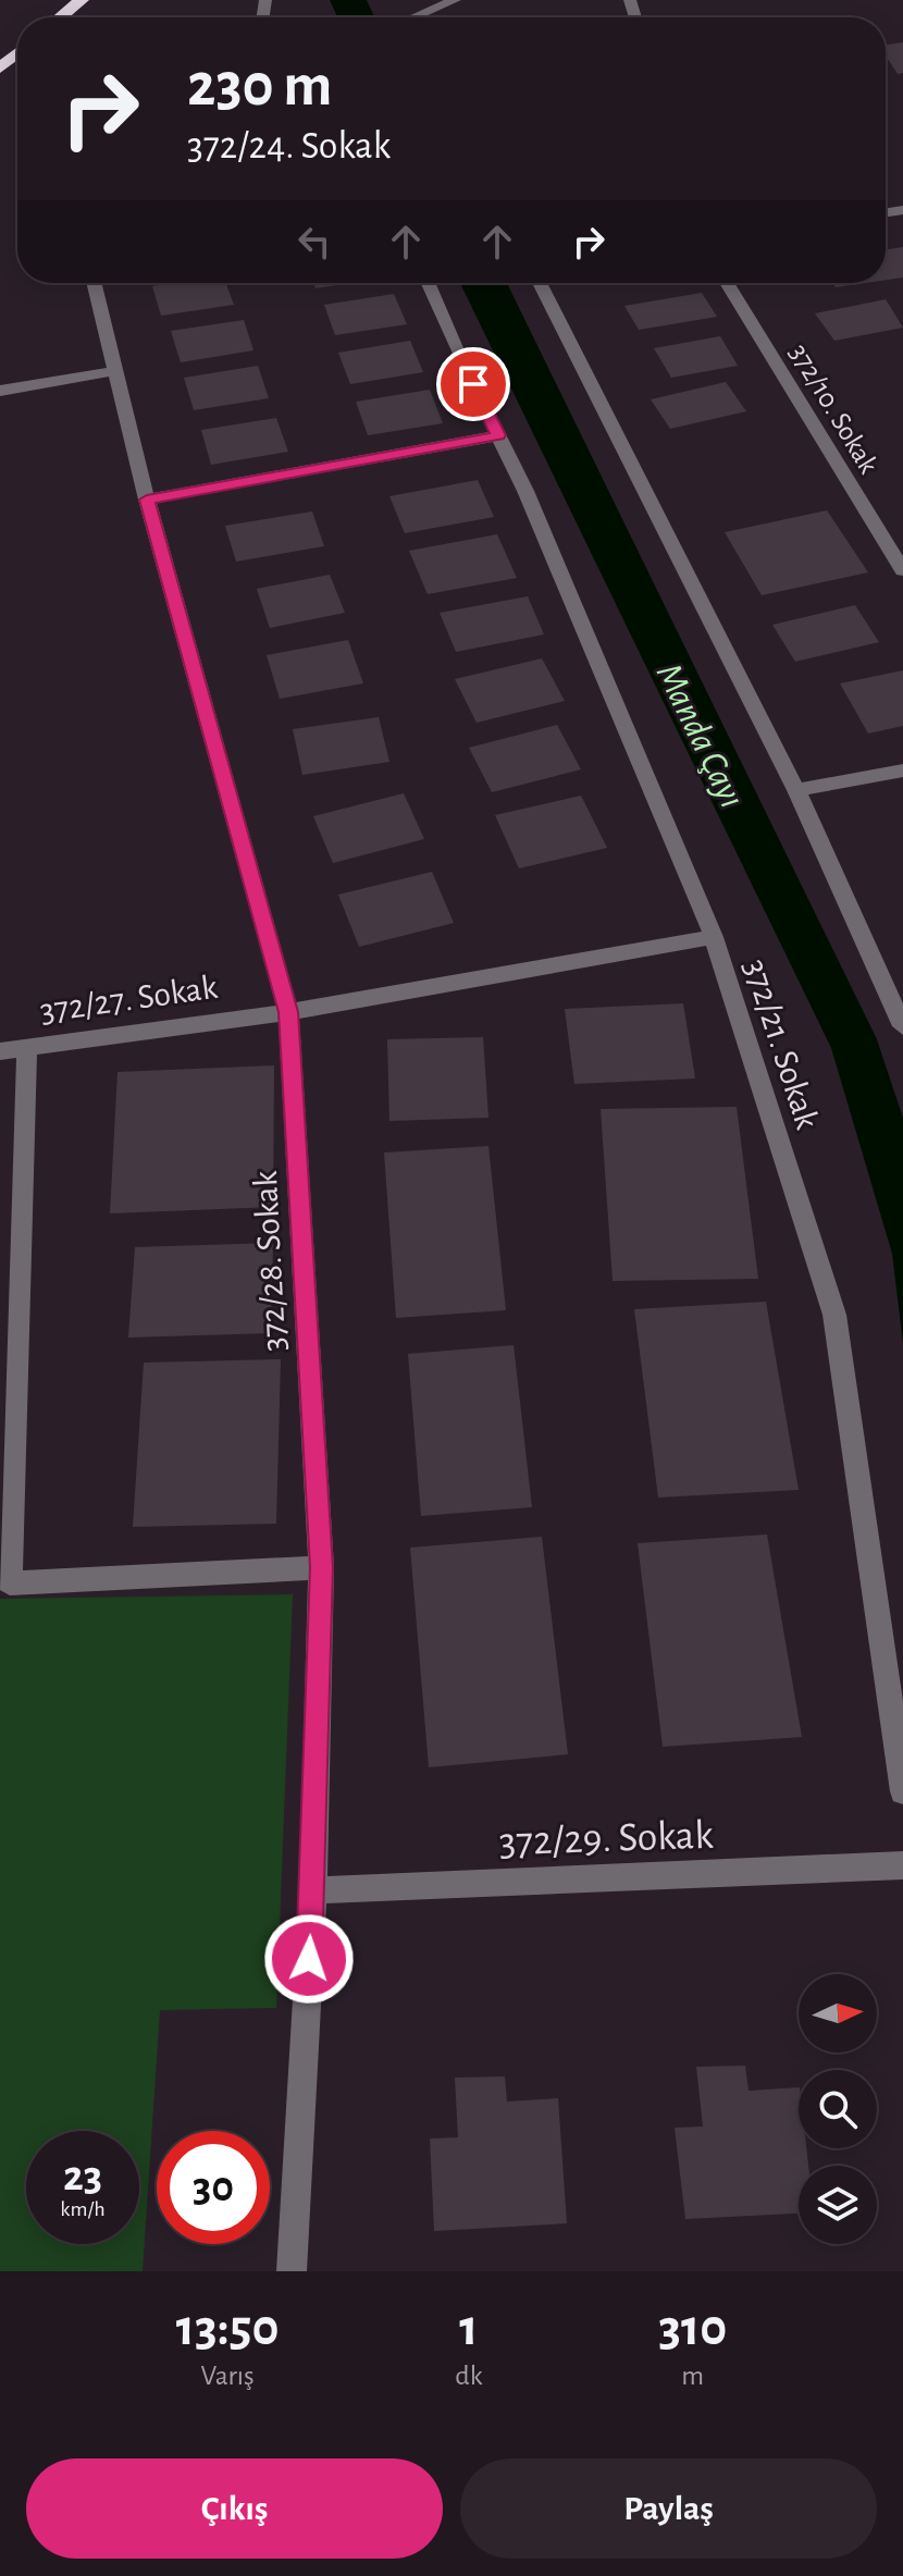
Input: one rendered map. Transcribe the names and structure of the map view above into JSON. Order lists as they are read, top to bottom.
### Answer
{
  "streets": {
    "street": [
      "372/10. Sokak",
      "372/27. Sokak",
      "372/21. Sokak",
      "372/28. Sokak",
      "372/29. Sokak"
    ]
  },
  "crossings": [
    ["372/27. Sokak", "372/21. Sokak"],
    ["372/27. Sokak", "372/28. Sokak"],
    ["372/28. Sokak", "372/29. Sokak"]
  ],
  "water": ["Manda Çayı"],
  "north": "right",
  "page": {
    "turn": ["230 m", "372/24. Sokak"],
    "speed": "23 km/h",
    "limit": "30",
    "eta": [
      "13:50",
      "Varış",
      "1",
      "dk",
      "310",
      "m"
    ],
    "buttons": ["Çıkış", "Paylaş"]
  }
}
